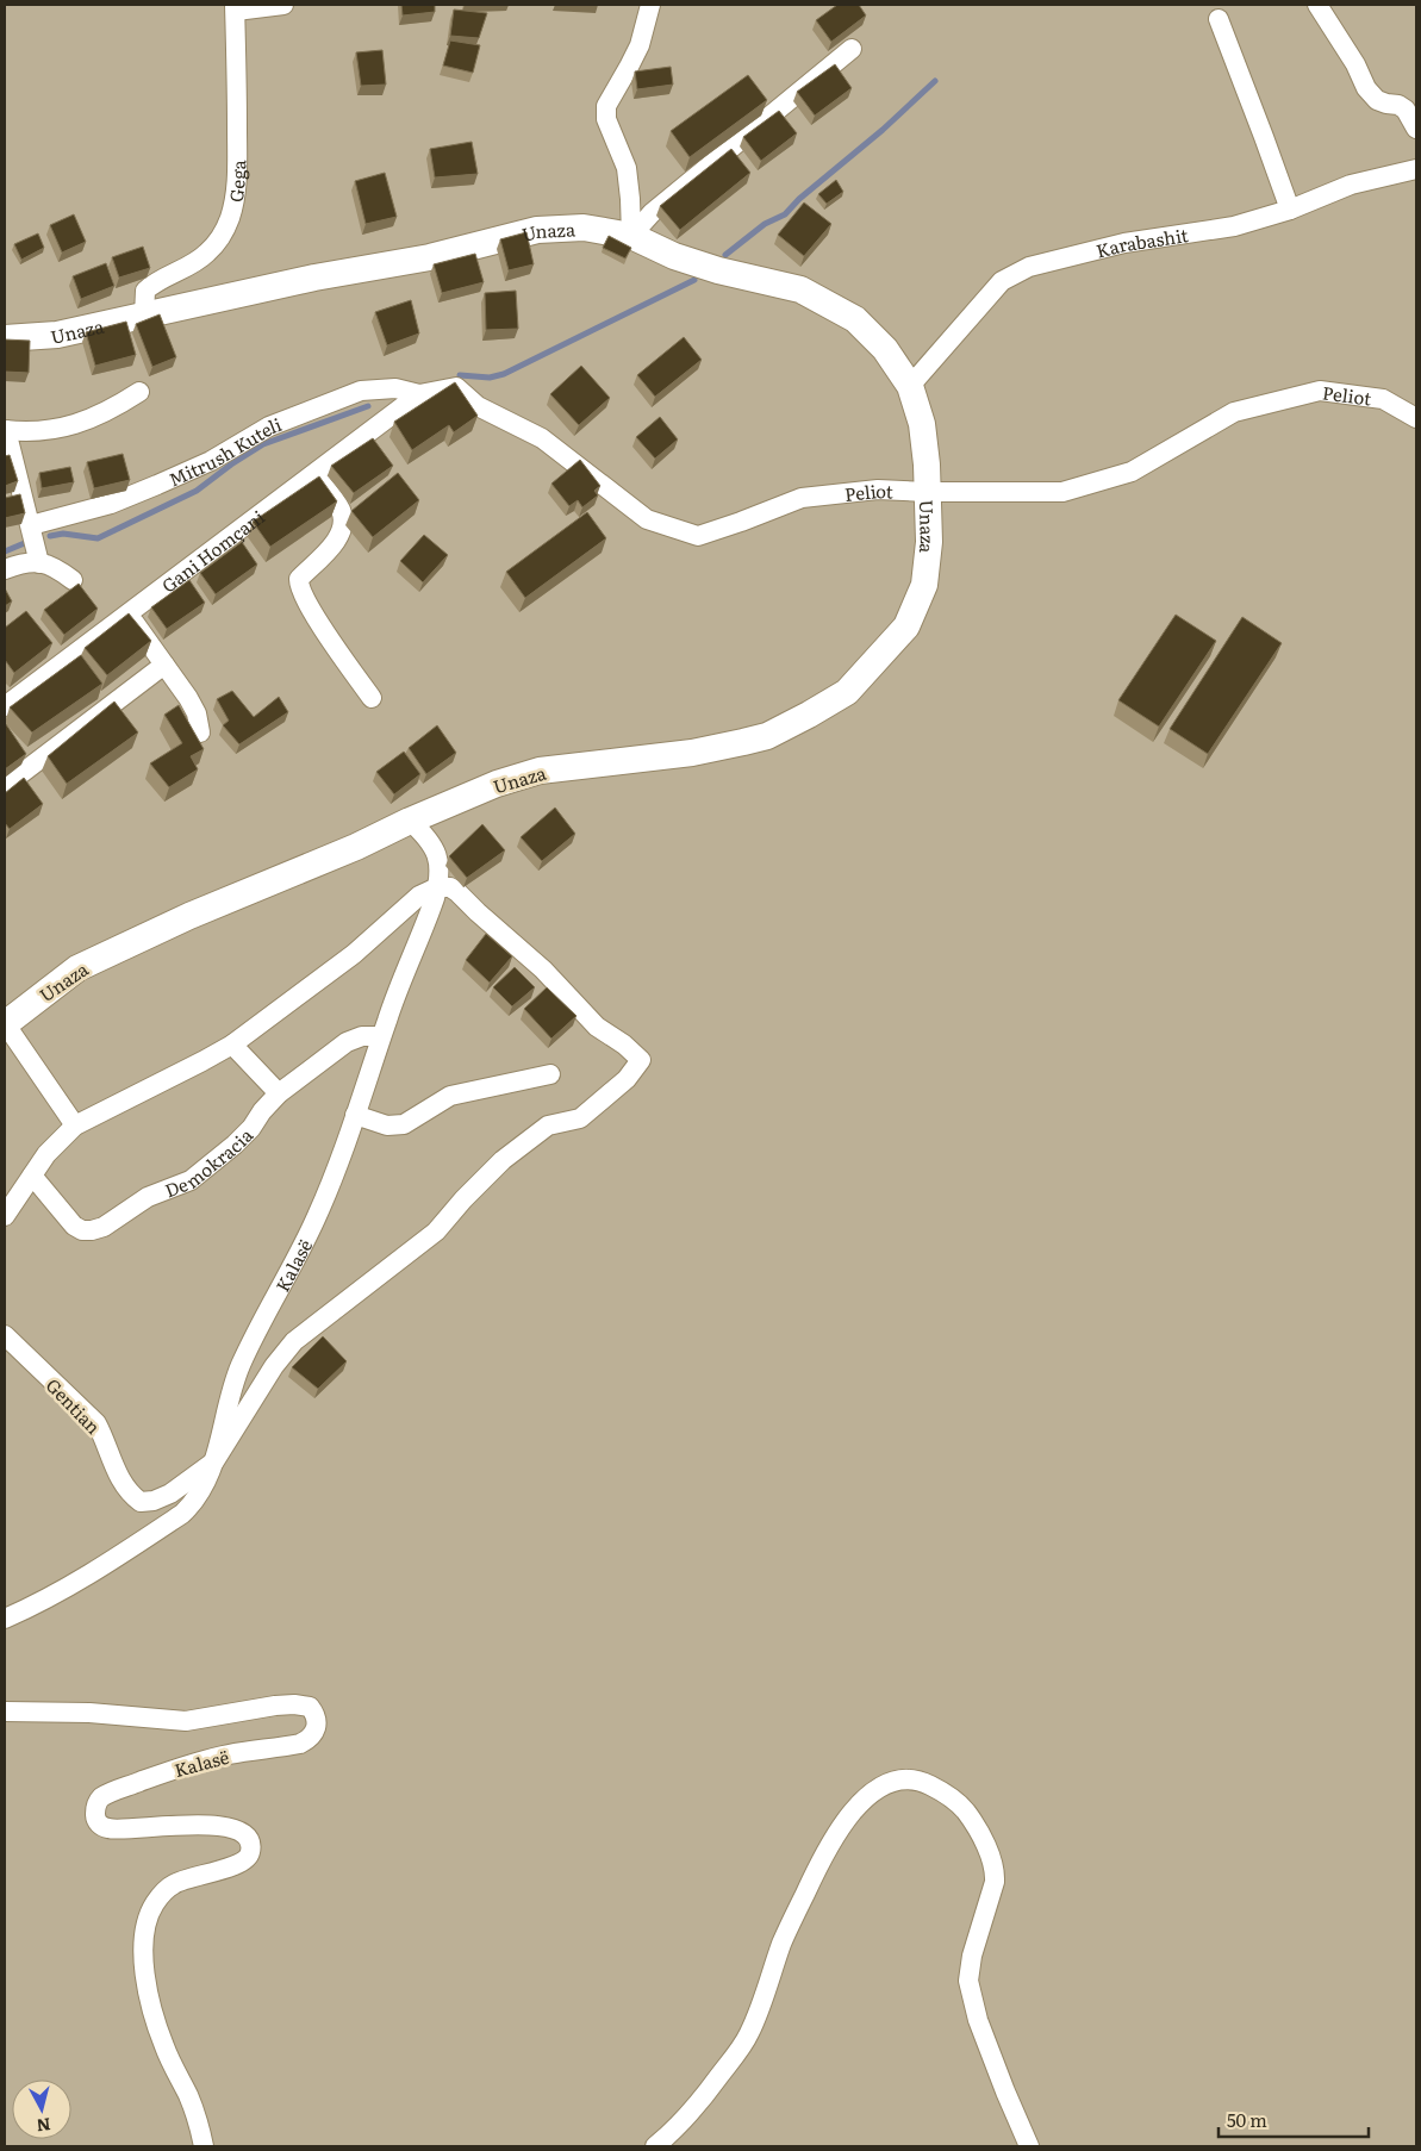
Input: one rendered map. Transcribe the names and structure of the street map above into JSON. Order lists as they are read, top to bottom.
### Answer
{
  "streets": {
    "main road": ["Unaza"],
    "street": [
      "Gega",
      "Karabashit",
      "Peliot",
      "Mitrush Kuteli",
      "Gani Homçani",
      "Demokracia",
      "Kalasë",
      "Gentian"
    ]
  },
  "crossings": [
    ["Gega", "Unaza"],
    ["Unaza", "Karabashit"],
    ["Unaza", "Peliot"],
    ["Unaza", "Kalasë"],
    ["Peliot", "Mitrush Kuteli"],
    ["Peliot", "Gani Homçani"],
    ["Mitrush Kuteli", "Gani Homçani"],
    ["Demokracia", "Kalasë"],
    ["Kalasë", "Gentian"]
  ],
  "scale_bar": "50 m",
  "north": "bottom"
}
